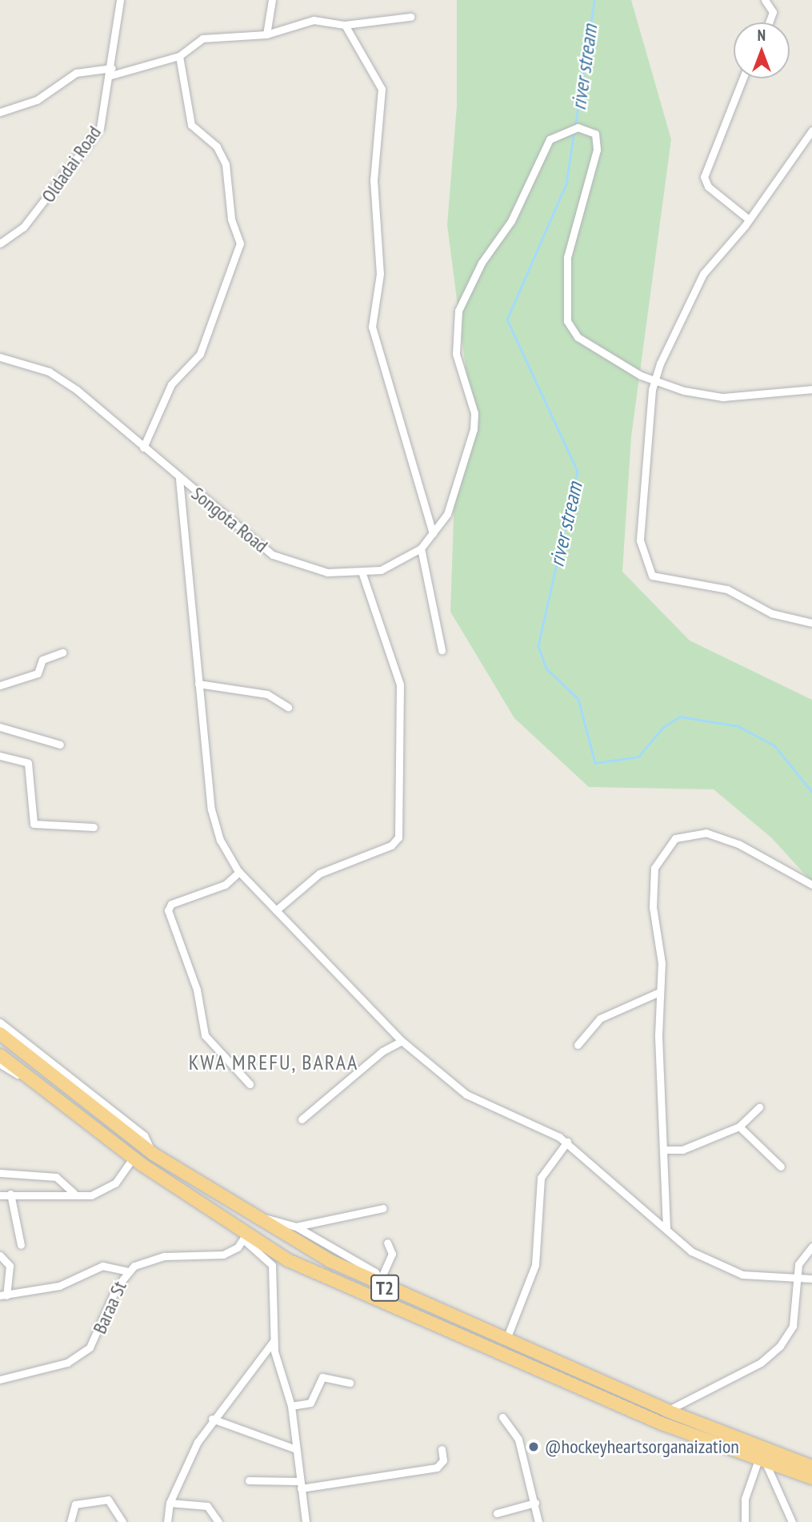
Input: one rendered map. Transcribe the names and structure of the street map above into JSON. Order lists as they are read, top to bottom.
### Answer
{
  "streets": {
    "highway": ["T2"],
    "street": ["Oldadai Road", "Songota Road", "Baraa St"]
  },
  "crossings": [
    ["T2", "Baraa St"]
  ],
  "districts": ["KWA MREFU, BARAA"],
  "water": ["river stream"],
  "places": ["@hockeyheartsorganaization"],
  "north": "top"
}
